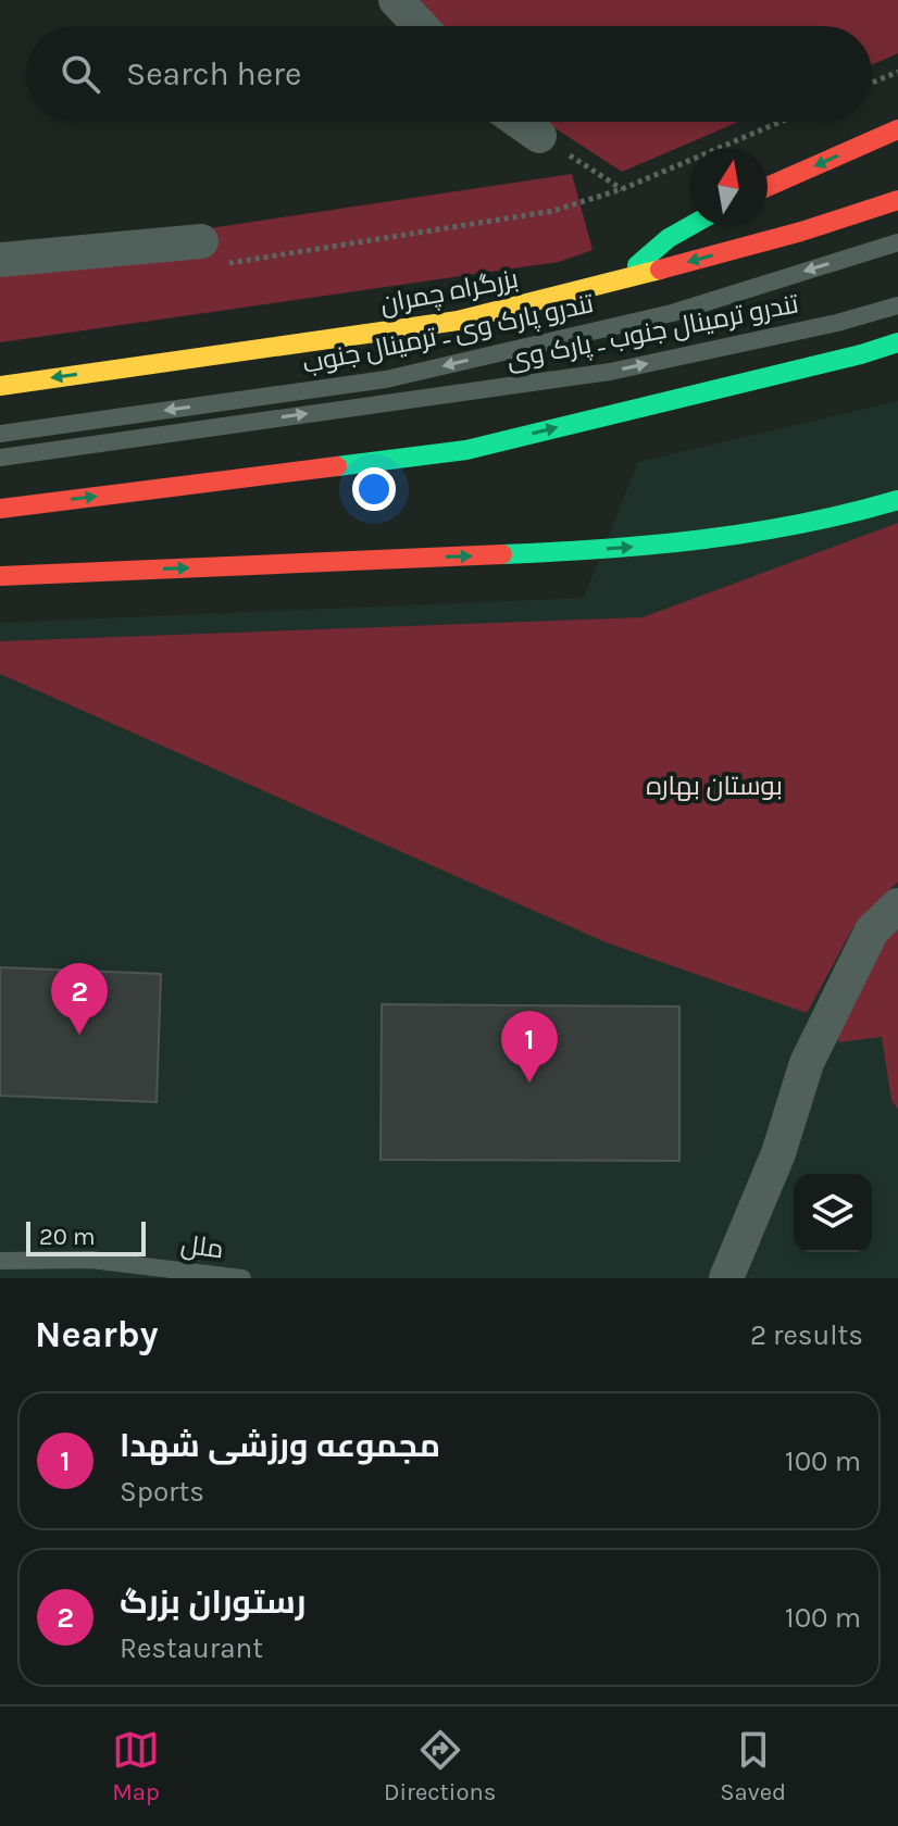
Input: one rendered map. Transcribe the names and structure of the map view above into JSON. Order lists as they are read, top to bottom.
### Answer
{
  "streets": {
    "highway": ["بزرگراه چمران"],
    "lane": ["تندرو ترمینال جنوب ـ پارک وی", "تندرو پارک وی ـ ترمینال جنوب", "ملل"]
  },
  "one_way": ["تندرو ترمینال جنوب ـ پارک وی", "تندرو پارک وی ـ ترمینال جنوب"],
  "parks": ["بوستان بهاره"],
  "scale_bar": "20 m",
  "north": "top",
  "page": {
    "search": "Search here",
    "pins": ["2", "1"],
    "scale": "20 m",
    "heading": ["Nearby", "2 results"],
    "list": [
      {
        "mark": "1",
        "name": "مجموعه ورزشی شهدا",
        "note": "Sports",
        "value": "100 m"
      },
      {
        "mark": "2",
        "name": "رستوران بزرگ",
        "note": "Restaurant",
        "value": "100 m"
      }
    ],
    "nav": ["Map", "Directions", "Saved"]
  }
}
